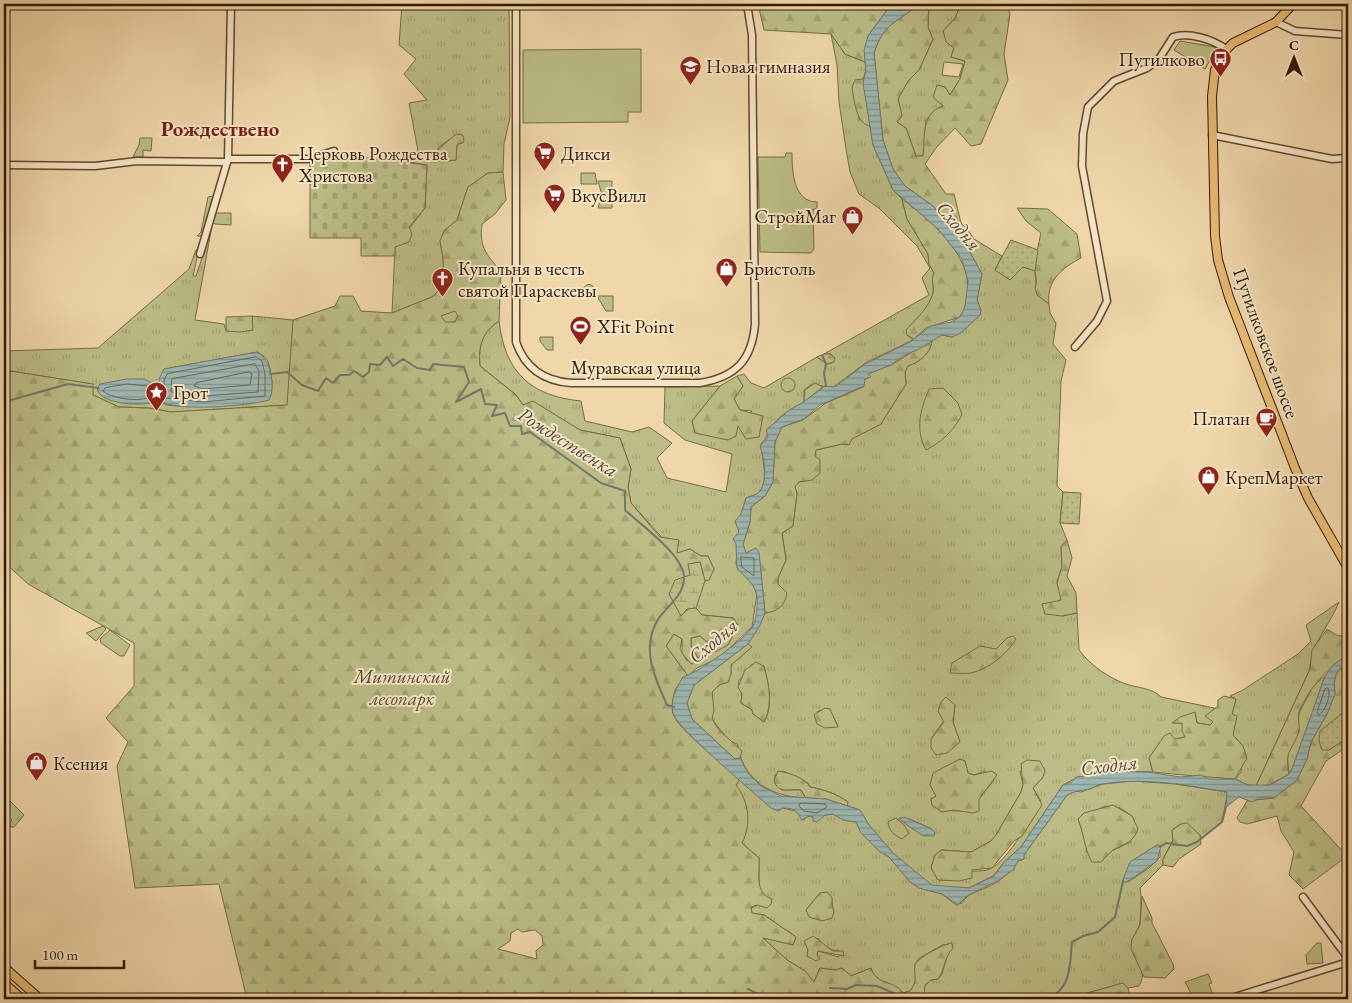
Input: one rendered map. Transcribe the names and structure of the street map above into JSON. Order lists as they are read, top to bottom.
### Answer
{
  "streets": {
    "main road": ["Путилковское шоссе"],
    "street": ["Муравская улица"]
  },
  "districts": ["Рождествено"],
  "water": ["Сходня", "Рождественка"],
  "parks": ["Митинский лесопарк"],
  "places": {
    "bus stop": ["Путилково"],
    "school or university": ["Новая гимназия"],
    "supermarket": ["Дикси", "ВкусВилл"],
    "church": ["Церковь Рождества Христова", "Купальня в честь святой Параскевы"],
    "shop": [
      "СтройМаг",
      "Бристоль",
      "КрепМаркет",
      "Ксения"
    ],
    "sports": ["XFit Point"],
    "place": ["Грот"],
    "cafe": ["Платан"]
  },
  "scale_bar": "100 m",
  "north": "top"
}
